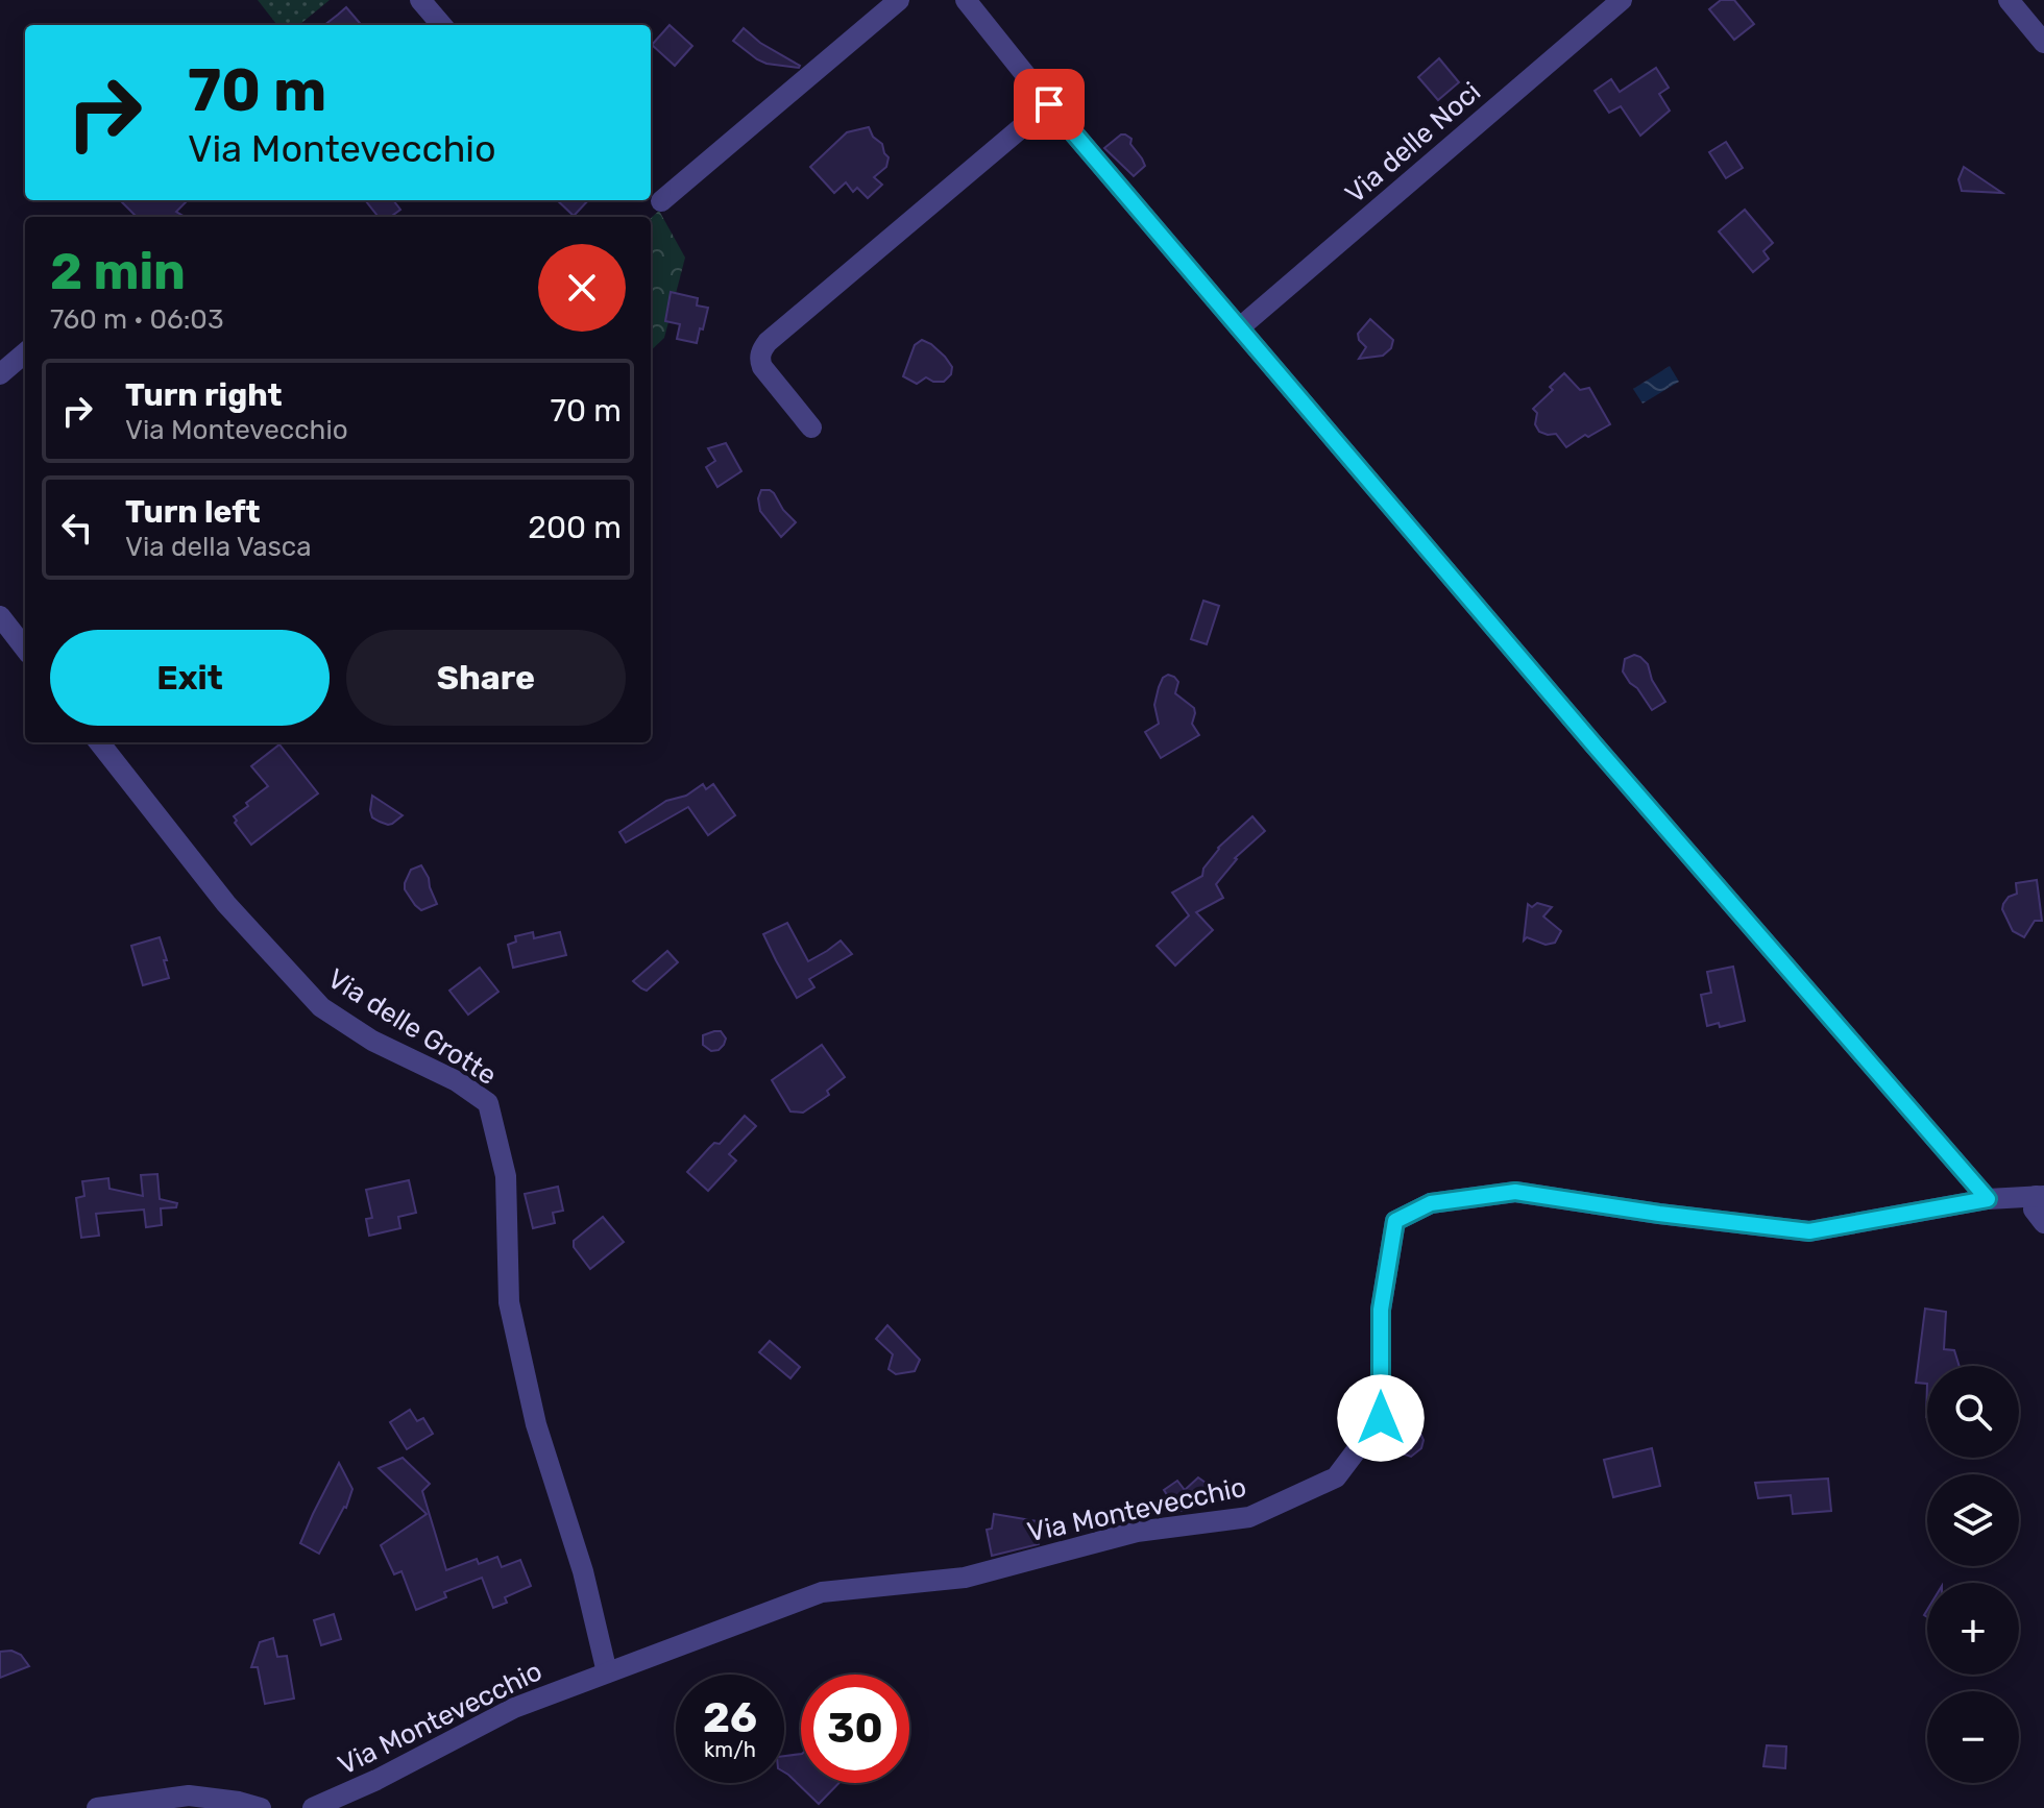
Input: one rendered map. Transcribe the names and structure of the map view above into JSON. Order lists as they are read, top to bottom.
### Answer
{
  "streets": {
    "street": ["Via delle Noci", "Via delle Grotte", "Via Montevecchio"]
  },
  "crossings": [
    ["Via delle Grotte", "Via Montevecchio"]
  ],
  "page": {
    "turn": ["70 m", "Via Montevecchio"],
    "heading": ["2 min", "760 m · 06:03"],
    "list": [
      {
        "name": "Turn right",
        "note": "Via Montevecchio",
        "value": "70 m"
      },
      {
        "name": "Turn left",
        "note": "Via della Vasca",
        "value": "200 m"
      }
    ],
    "buttons": ["Exit", "Share"],
    "map_buttons": ["+", "−"],
    "speed": "26 km/h",
    "limit": "30"
  }
}
